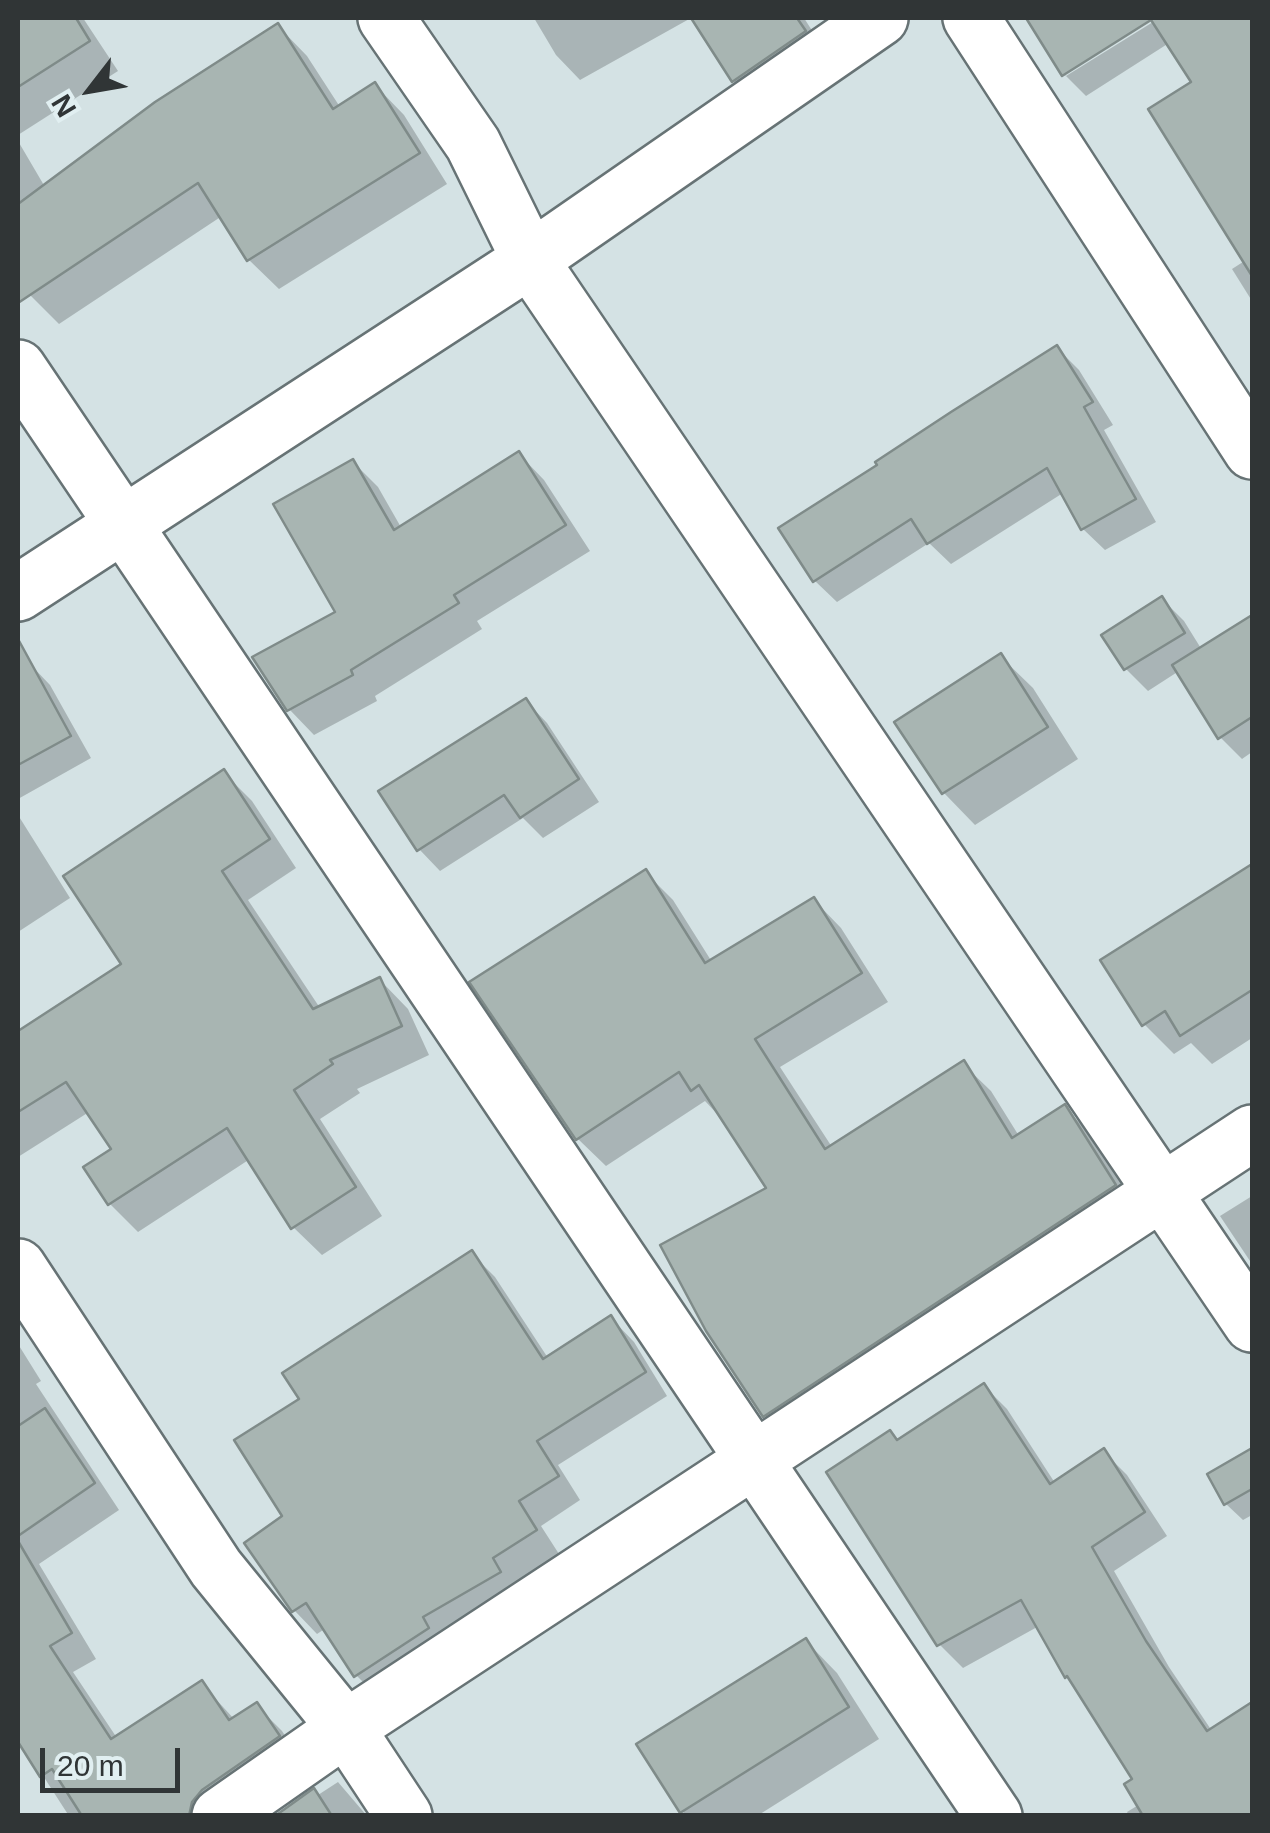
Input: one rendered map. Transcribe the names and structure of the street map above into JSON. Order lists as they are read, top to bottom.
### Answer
{
  "scale_bar": "20 m",
  "north": "bottom left"
}
